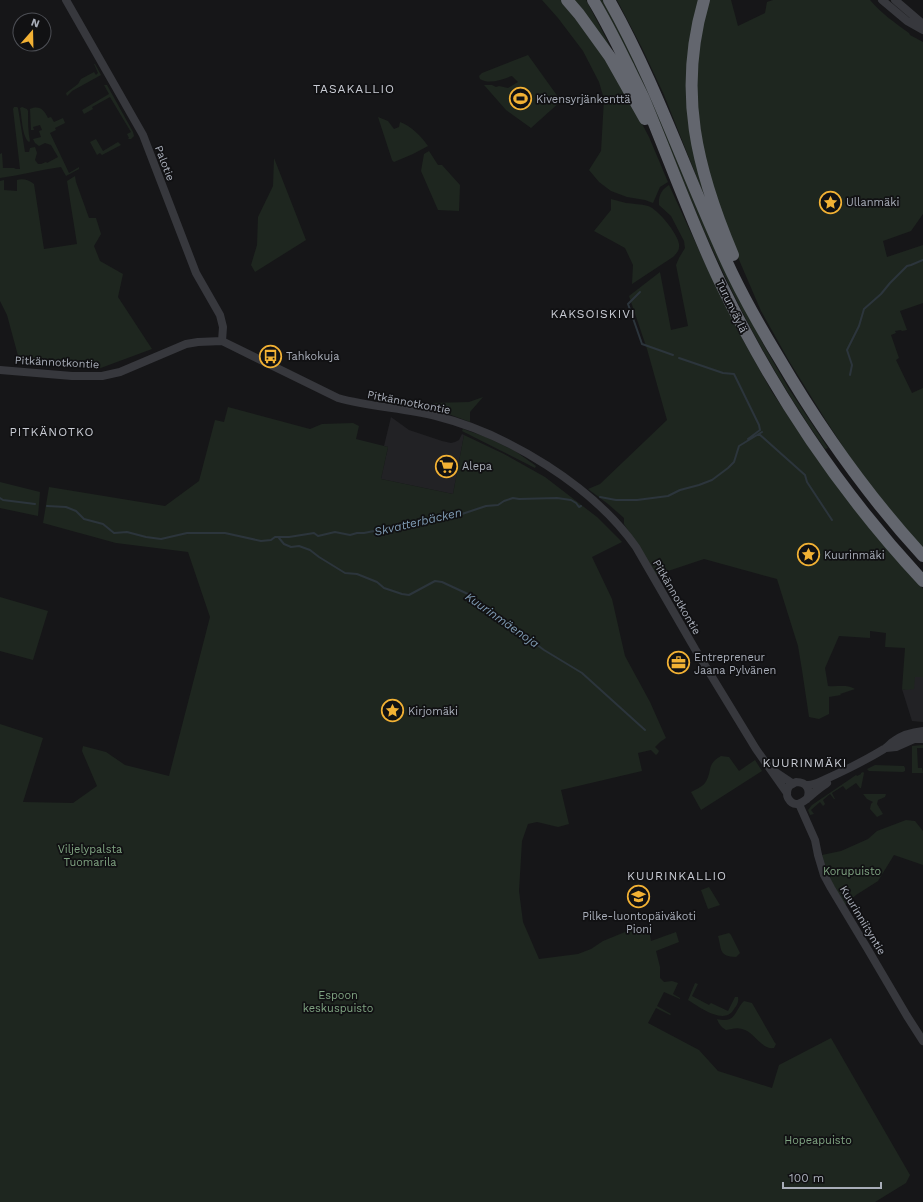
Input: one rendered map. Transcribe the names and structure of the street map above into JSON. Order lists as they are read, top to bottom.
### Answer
{
  "streets": {
    "highway": ["Turunväylä"],
    "street": ["Palotie", "Pitkännotkontie", "Kuurinniityntie"]
  },
  "crossings": [
    ["Palotie", "Pitkännotkontie"],
    ["Pitkännotkontie", "Kuurinniityntie"]
  ],
  "districts": [
    "TASAKALLIO",
    "KAKSOISKIVI",
    "PITKÄNOTKO",
    "KUURINMÄKI",
    "KUURINKALLIO"
  ],
  "water": ["Skvatterbäcken", "Kuurinmäenoja"],
  "parks": [
    "Viljelypalsta Tuomarila",
    "Korupuisto",
    "Espoon keskuspuisto",
    "Hopeapuisto"
  ],
  "places": {
    "sports": ["Kivensyrjänkenttä"],
    "place": ["Ullanmäki", "Kuurinmäki", "Kirjomäki"],
    "bus stop": ["Tahkokuja"],
    "supermarket": ["Alepa"],
    "office": ["Entrepreneur Jaana Pylvänen"],
    "school or university": ["Pilke-luontopäiväkoti Pioni"]
  },
  "scale_bar": "100 m",
  "north": "top"
}
